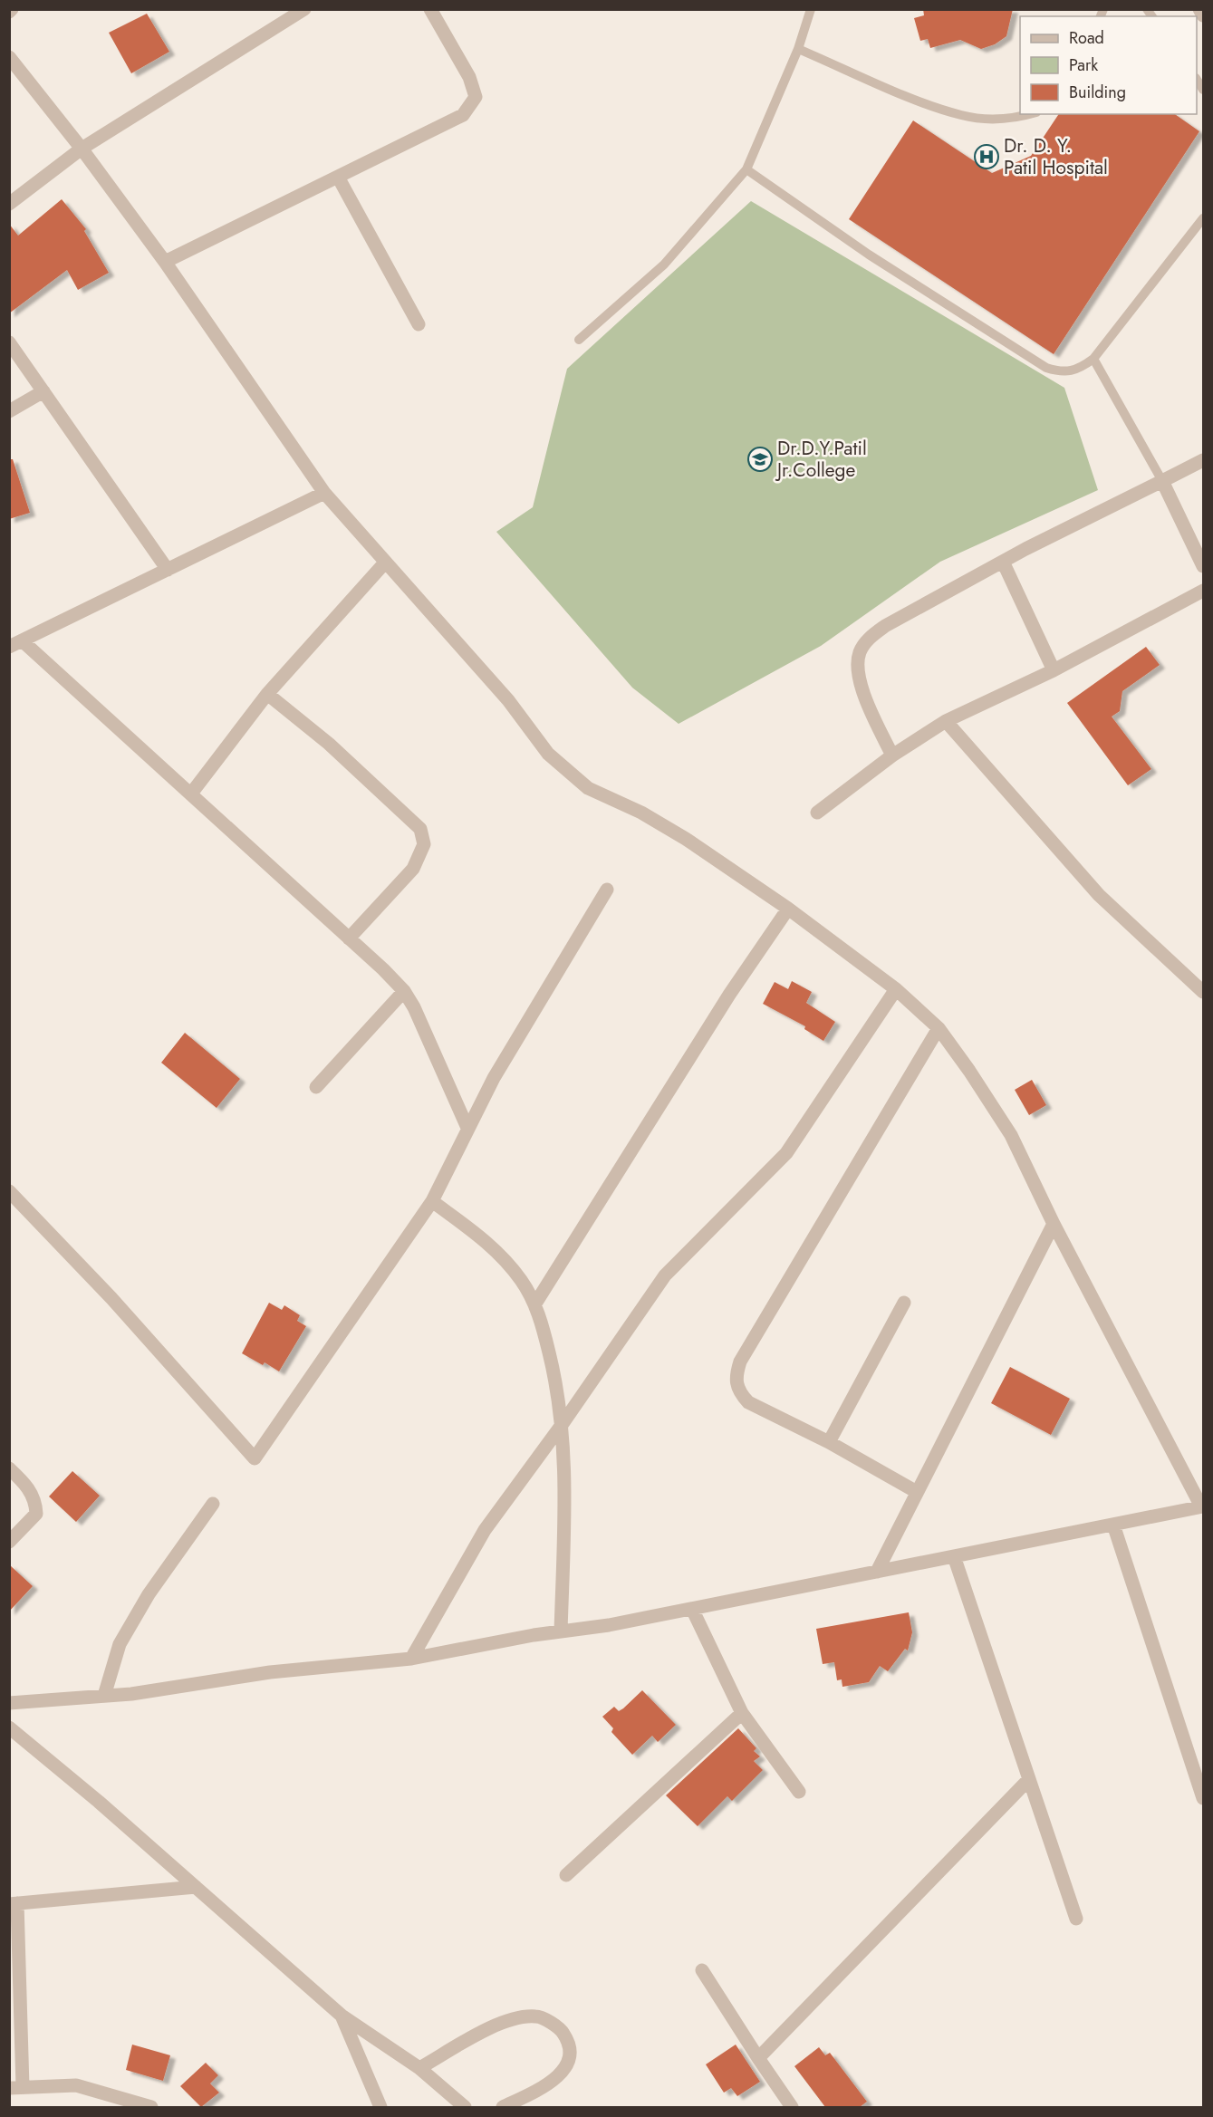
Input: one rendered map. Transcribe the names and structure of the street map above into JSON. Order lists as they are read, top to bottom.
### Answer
{
  "places": {
    "hospital": ["Dr. D. Y. Patil Hospital"],
    "school or university": ["Dr.D.Y.Patil Jr.College"]
  },
  "legend": ["Road", "Park", "Building"]
}
